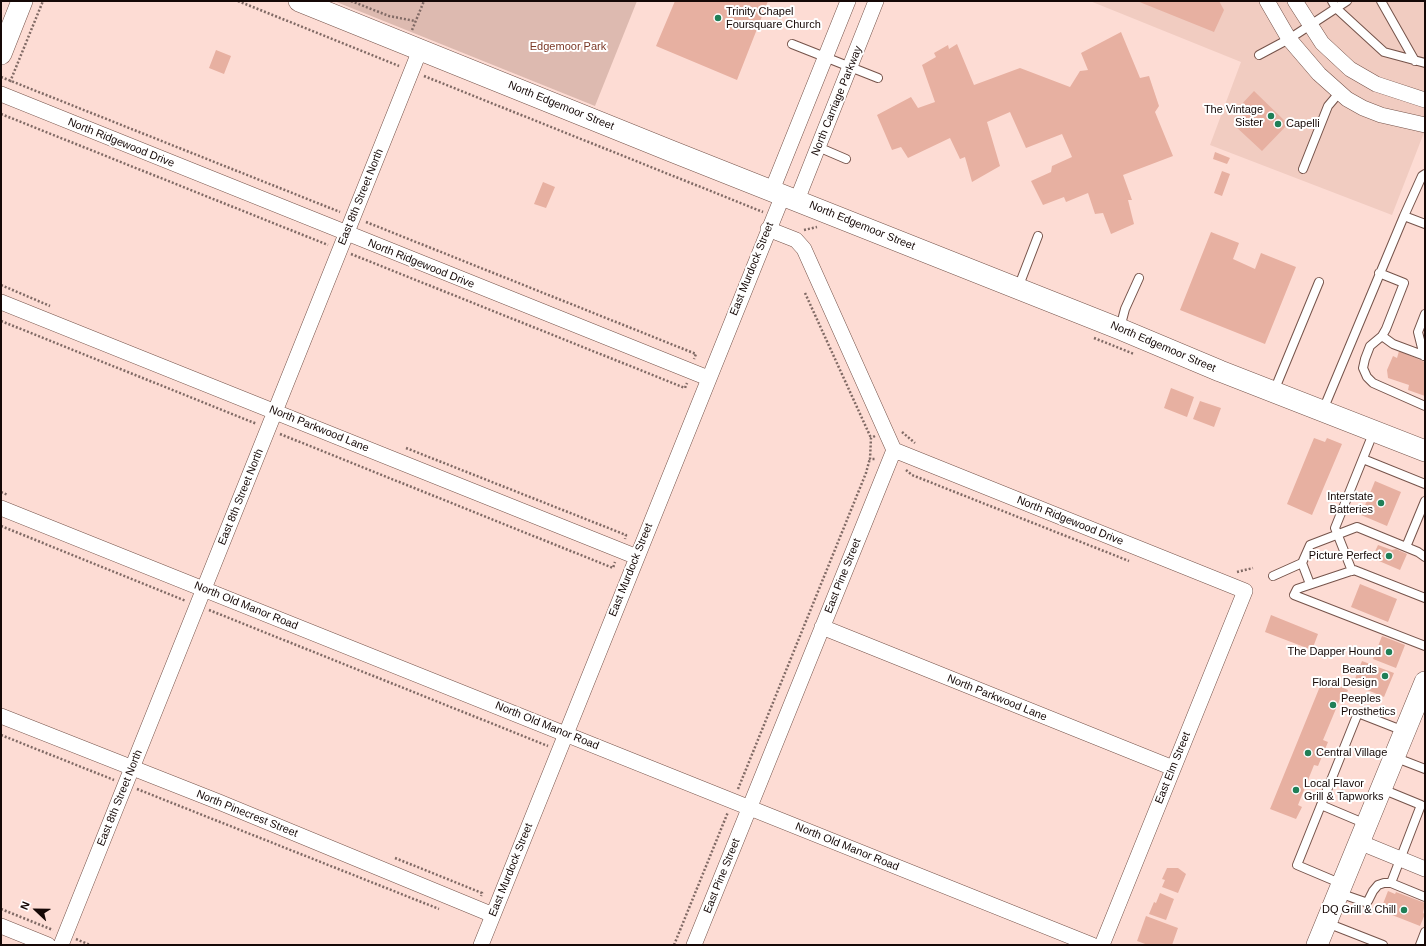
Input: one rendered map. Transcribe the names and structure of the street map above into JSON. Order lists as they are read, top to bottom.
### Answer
{
  "streets": {
    "street": [
      "North Carriage Parkway",
      "North Edgemoor Street",
      "North Ridgewood Drive",
      "East 8th Street North",
      "East Murdock Street",
      "North Parkwood Lane",
      "East Pine Street",
      "North Old Manor Road",
      "East Elm Street",
      "North Pinecrest Street"
    ]
  },
  "crossings": [
    ["North Carriage Parkway", "North Edgemoor Street"],
    ["North Carriage Parkway", "East Murdock Street"],
    ["North Edgemoor Street", "East 8th Street North"],
    ["North Edgemoor Street", "East Murdock Street"],
    ["North Ridgewood Drive", "East 8th Street North"],
    ["North Ridgewood Drive", "East Murdock Street"],
    ["North Ridgewood Drive", "East Pine Street"],
    ["North Ridgewood Drive", "East Elm Street"],
    ["East 8th Street North", "North Parkwood Lane"],
    ["East 8th Street North", "North Old Manor Road"],
    ["East 8th Street North", "North Pinecrest Street"],
    ["East Murdock Street", "North Parkwood Lane"],
    ["East Murdock Street", "North Old Manor Road"],
    ["East Murdock Street", "North Pinecrest Street"],
    ["North Parkwood Lane", "East Pine Street"],
    ["North Parkwood Lane", "East Elm Street"],
    ["East Pine Street", "North Old Manor Road"]
  ],
  "parks": ["Edgemoor Park"],
  "places": [
    "Trinity Chapel Foursquare Church",
    "The Vintage Sister",
    "Capelli",
    "Interstate Batteries",
    "Picture Perfect",
    "The Dapper Hound",
    "Beards Floral Design",
    "Peeples Prosthetics",
    "Central Village",
    "Local Flavor Grill & Tapworks",
    "DQ Grill & Chill"
  ],
  "north": "left"
}
